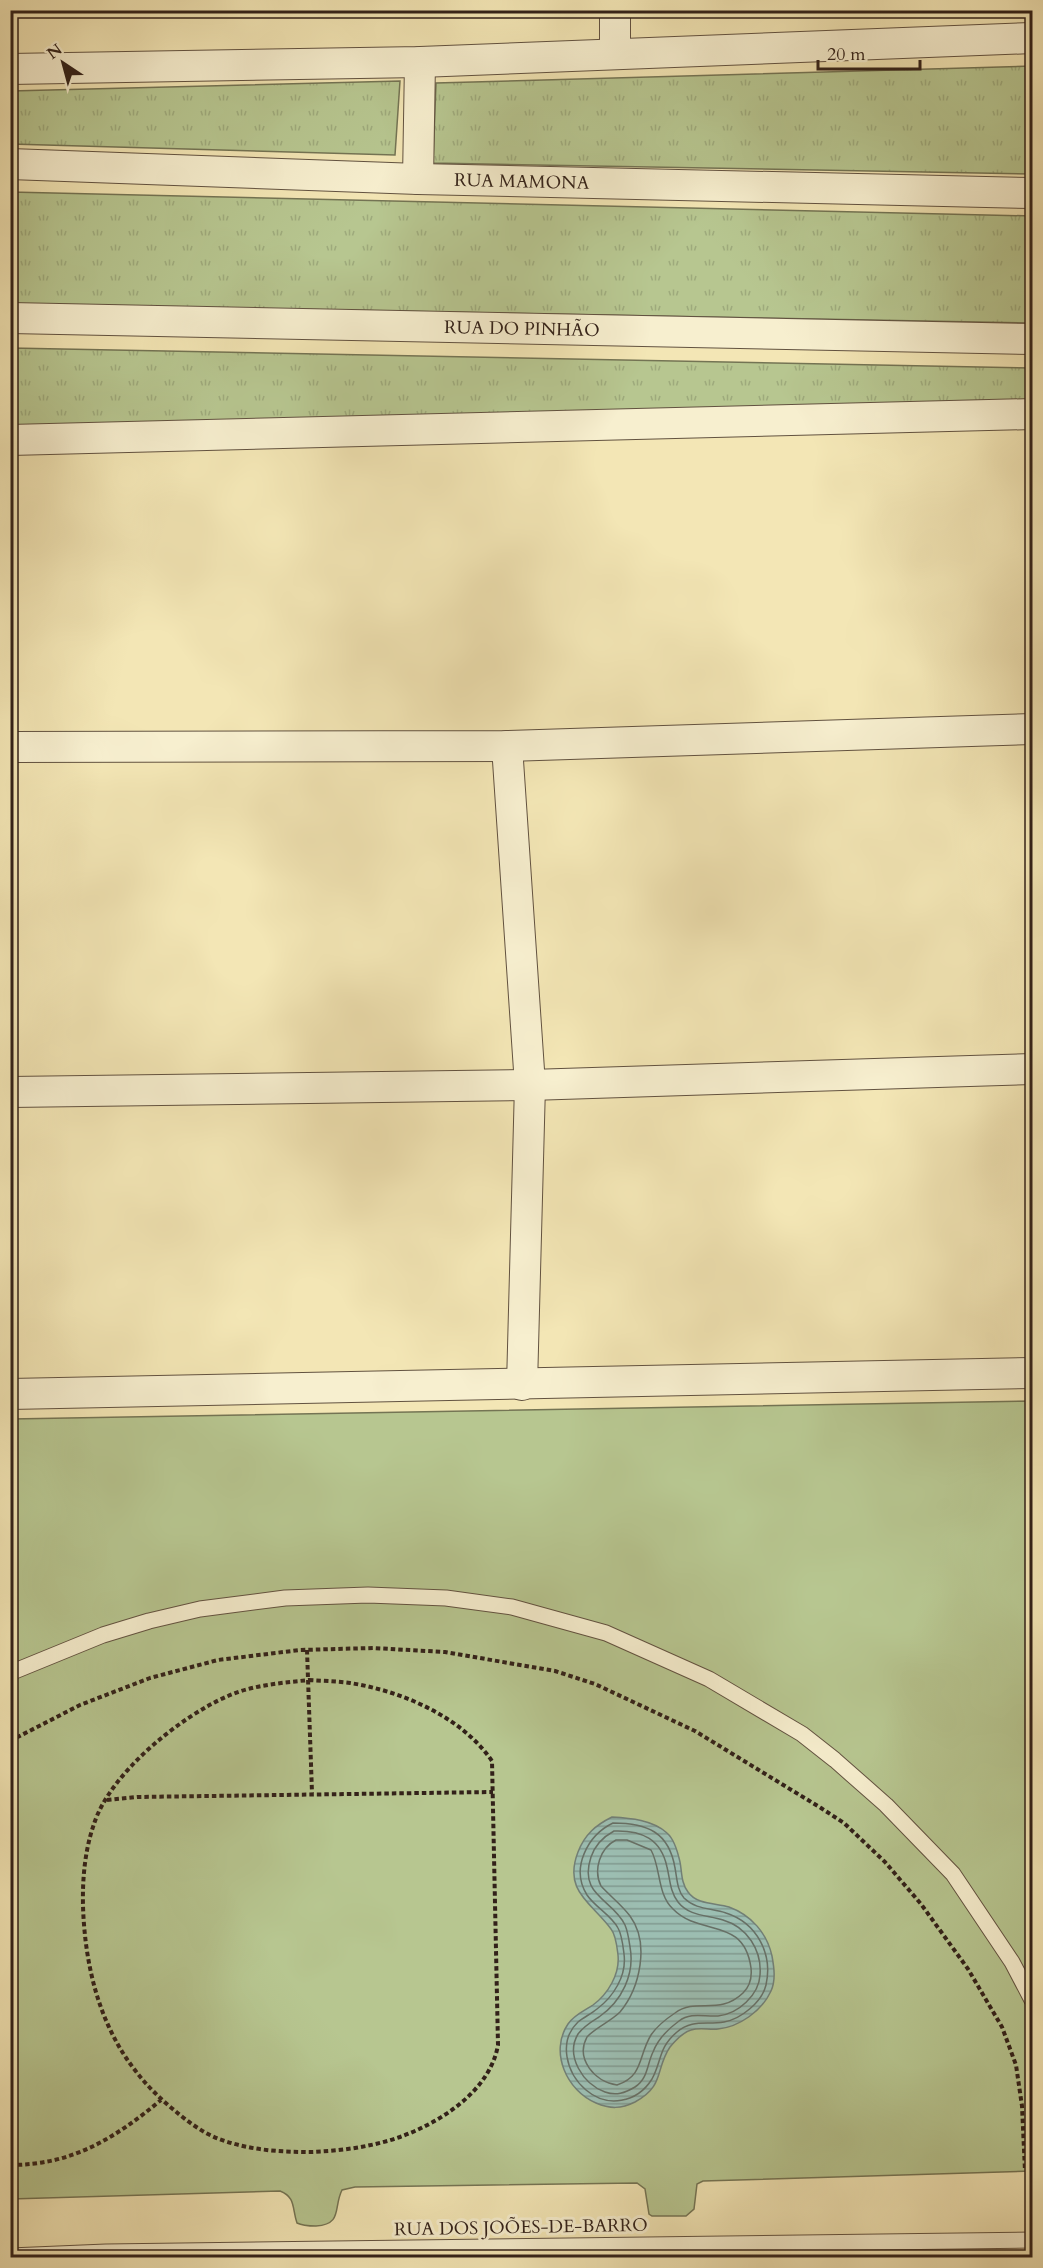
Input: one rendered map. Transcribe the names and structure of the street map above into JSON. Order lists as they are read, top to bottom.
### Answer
{
  "streets": {
    "street": ["RUA MAMONA", "RUA DO PINHÃO"],
    "lane": ["RUA DOS JOÕES-DE-BARRO"]
  },
  "scale_bar": "20 m",
  "north": "top left"
}
